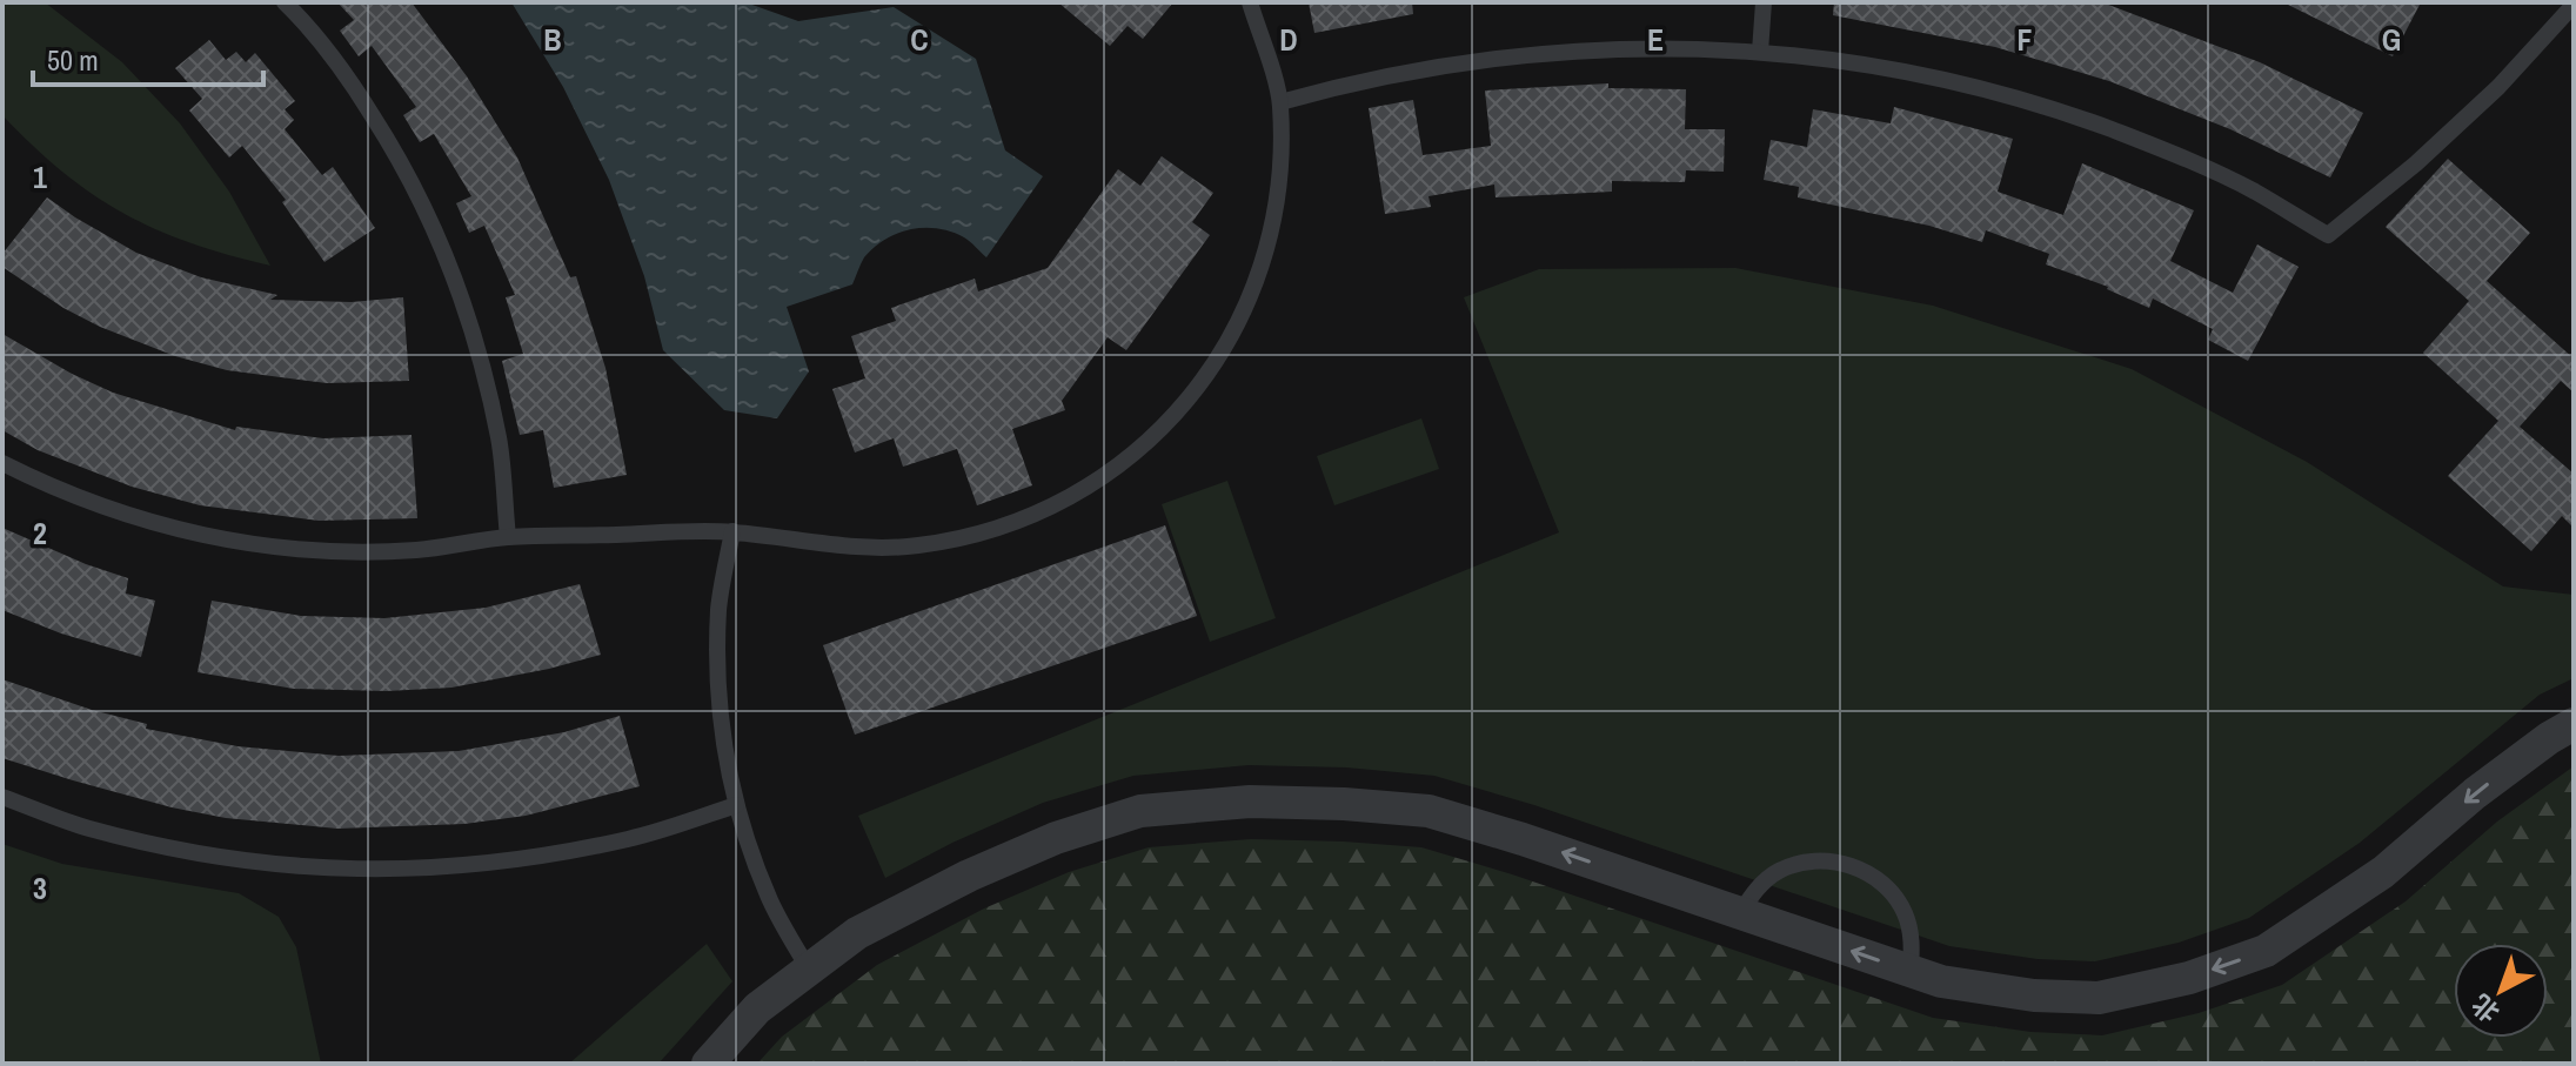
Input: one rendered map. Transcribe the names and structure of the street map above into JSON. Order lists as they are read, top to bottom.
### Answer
{
  "scale_bar": "50 m",
  "north": "bottom left",
  "grid": {
    "columns": [
      "B",
      "C",
      "D",
      "E",
      "F",
      "G"
    ],
    "rows": ["1", "2", "3"]
  }
}
